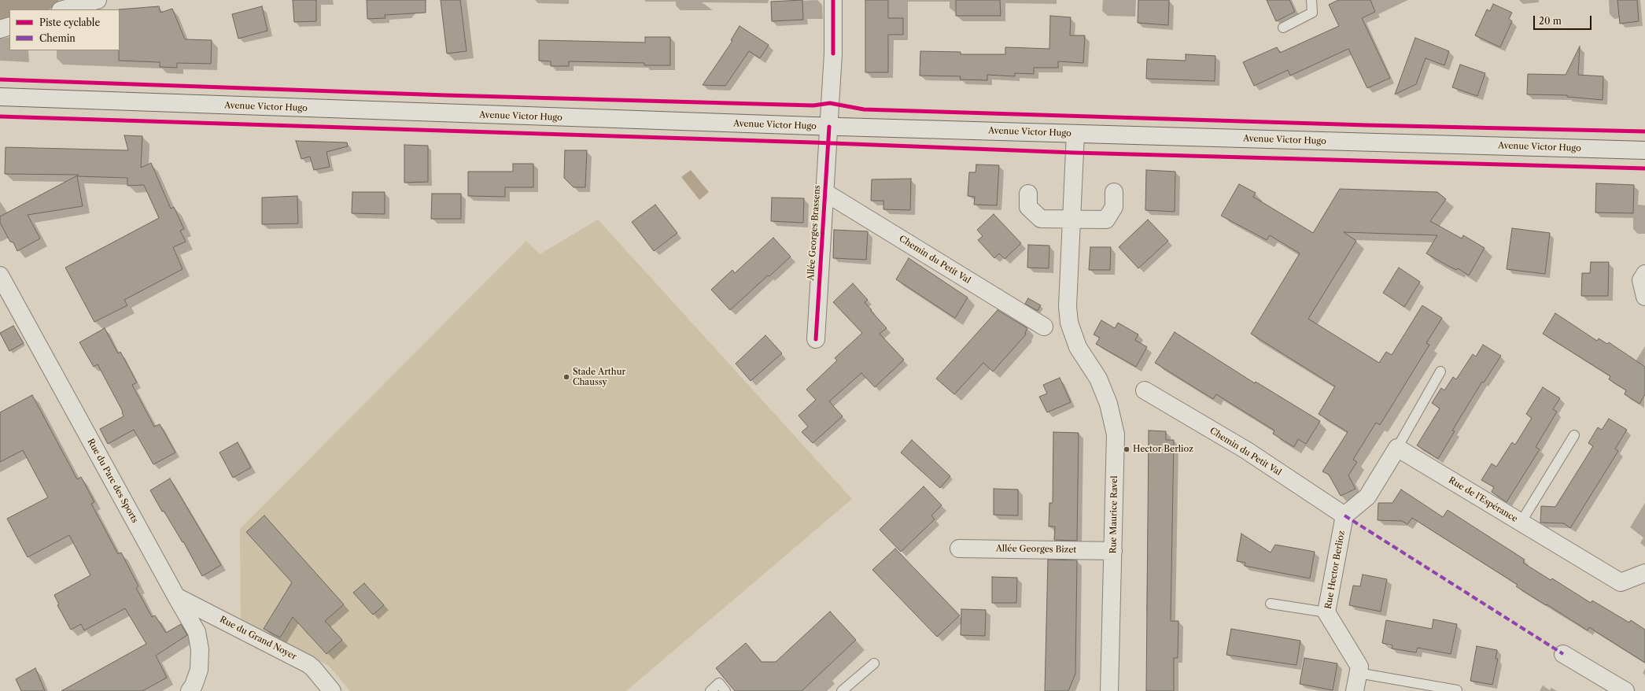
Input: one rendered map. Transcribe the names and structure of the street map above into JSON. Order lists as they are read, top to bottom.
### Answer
{
  "streets": {
    "street": [
      "Avenue Victor Hugo",
      "Allée Georges Brassens",
      "Chemin du Petit Val",
      "Rue du Parc des Sports",
      "Rue de l'Espérance",
      "Rue Maurice Ravel",
      "Allée Georges Bizet",
      "Rue Hector Berlioz",
      "Rue du Grand Noyer"
    ]
  },
  "crossings": [
    ["Avenue Victor Hugo", "Allée Georges Brassens"],
    ["Avenue Victor Hugo", "Rue Maurice Ravel"],
    ["Allée Georges Brassens", "Chemin du Petit Val"],
    ["Chemin du Petit Val", "Rue Hector Berlioz"],
    ["Rue du Parc des Sports", "Rue du Grand Noyer"],
    ["Rue Maurice Ravel", "Allée Georges Bizet"]
  ],
  "places": ["Stade Arthur Chaussy", "Hector Berlioz"],
  "legend": ["Piste cyclable", "Chemin"],
  "scale_bar": "20 m"
}
